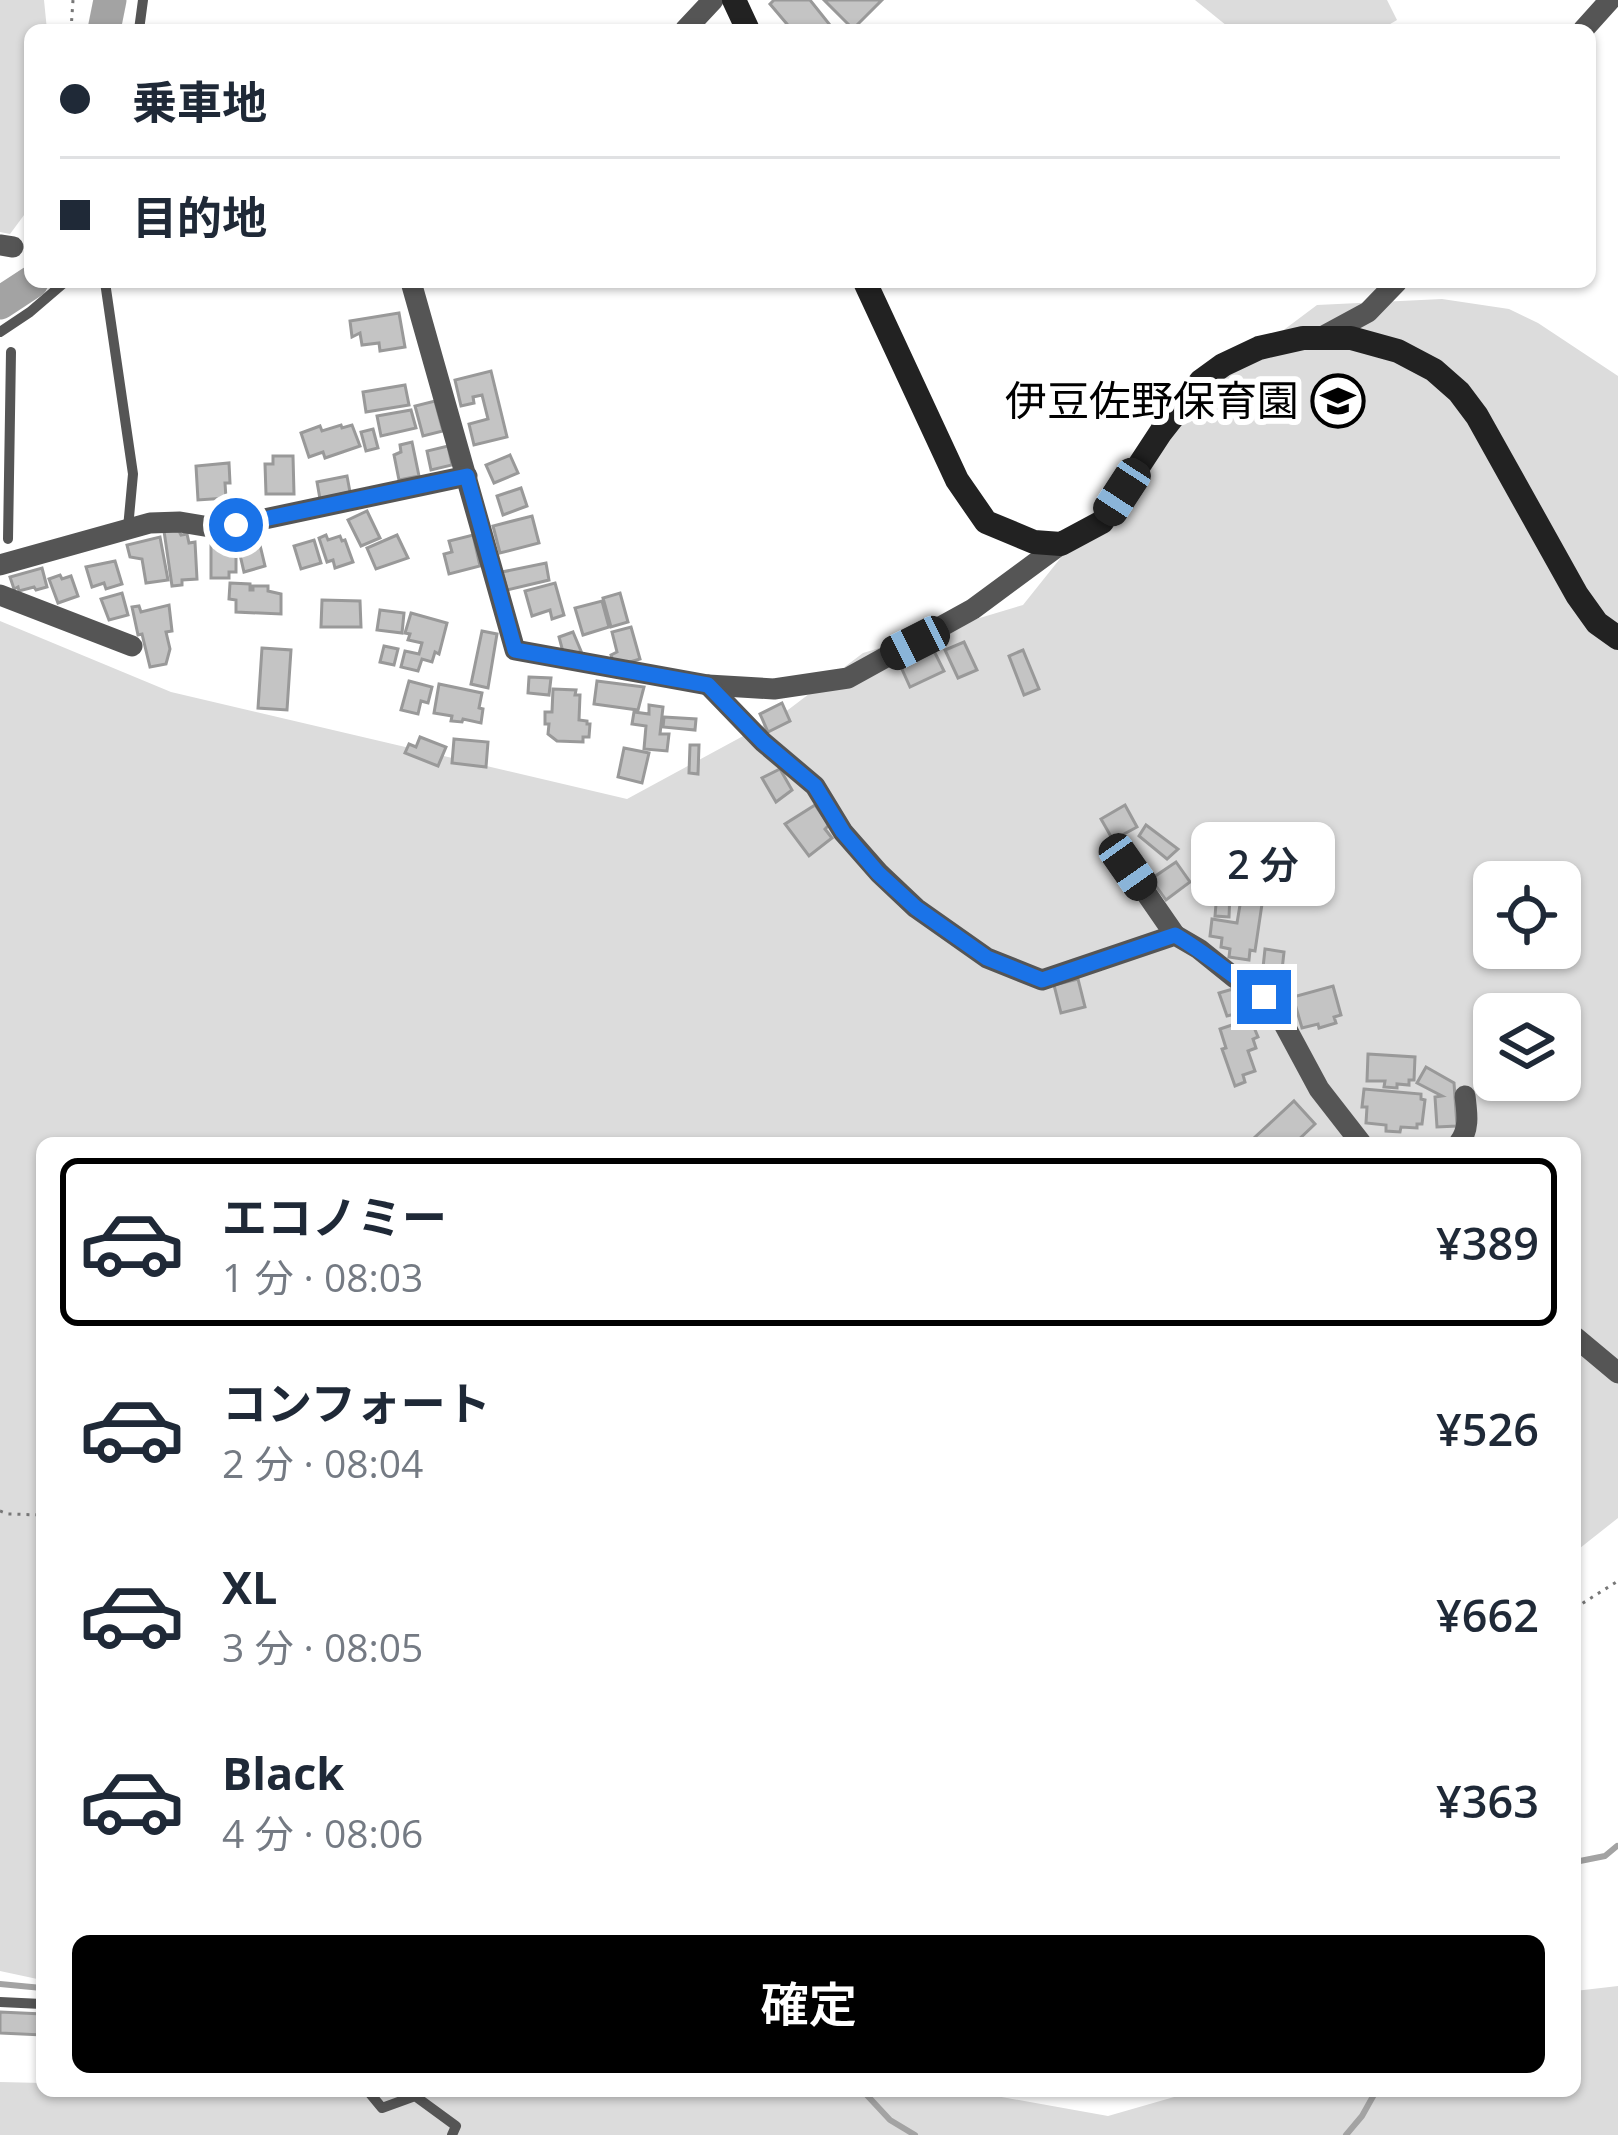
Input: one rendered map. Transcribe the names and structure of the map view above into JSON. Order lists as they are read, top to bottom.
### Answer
{
  "places": {
    "school or university": ["伊豆佐野保育園"]
  },
  "page": {
    "banner": ["乗車地", "目的地"],
    "bubble": "2 分",
    "list": [
      {
        "name": "エコノミー",
        "note": "1 分 · 08:03",
        "value": "¥389"
      },
      {
        "name": "コンフォート",
        "note": "2 分 · 08:04",
        "value": "¥526"
      },
      {
        "name": "XL",
        "note": "3 分 · 08:05",
        "value": "¥662"
      },
      {
        "name": "Black",
        "note": "4 分 · 08:06",
        "value": "¥363"
      }
    ],
    "buttons": "確定"
  }
}
